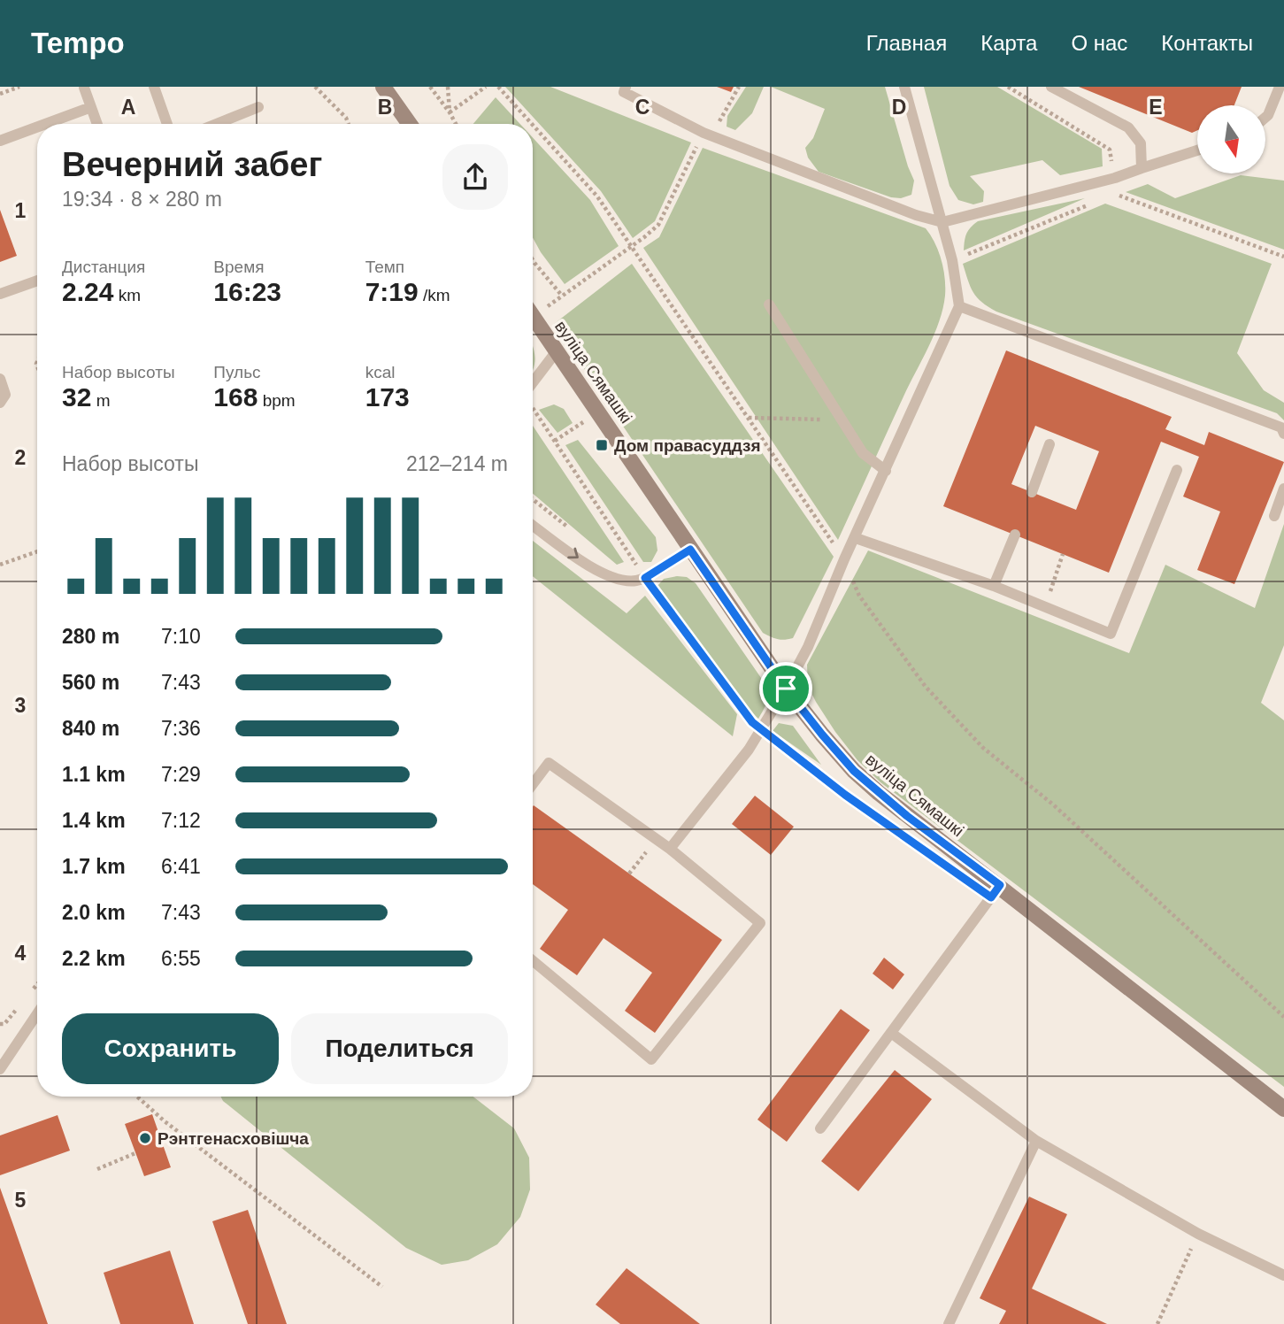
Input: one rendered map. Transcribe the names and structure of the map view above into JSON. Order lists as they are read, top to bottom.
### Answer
{
  "streets": {
    "street": ["вуліца Сямашкі"]
  },
  "places": {
    "transit": ["Дом правасуддзя"],
    "other": ["Рэнтгенасховішча"]
  },
  "north": "bottom",
  "page": {
    "header": "Tempo",
    "nav": [
      "Главная",
      "Карта",
      "О нас",
      "Контакты"
    ],
    "heading": ["Вечерний забег", "19:34 · 8 × 280 m"],
    "stats": [
      ["Дистанция", "2.24 km"],
      ["Время", "16:23"],
      ["Темп", "7:19 /km"],
      ["Набор высоты", "32 m"],
      ["Пульс", "168 bpm"],
      ["kcal", "173"]
    ],
    "chart": ["Набор высоты", "212–214 m"],
    "list": [
      {
        "name": "280 m",
        "note": "7:10"
      },
      {
        "name": "560 m",
        "note": "7:43"
      },
      {
        "name": "840 m",
        "note": "7:36"
      },
      {
        "name": "1.1 km",
        "note": "7:29"
      },
      {
        "name": "1.4 km",
        "note": "7:12"
      },
      {
        "name": "1.7 km",
        "note": "6:41"
      },
      {
        "name": "2.0 km",
        "note": "7:43"
      },
      {
        "name": "2.2 km",
        "note": "6:55"
      }
    ],
    "buttons": ["Сохранить", "Поделиться"]
  },
  "grid": {
    "columns": [
      "A",
      "B",
      "C",
      "D",
      "E"
    ],
    "rows": [
      "1",
      "2",
      "3",
      "4",
      "5"
    ]
  }
}
